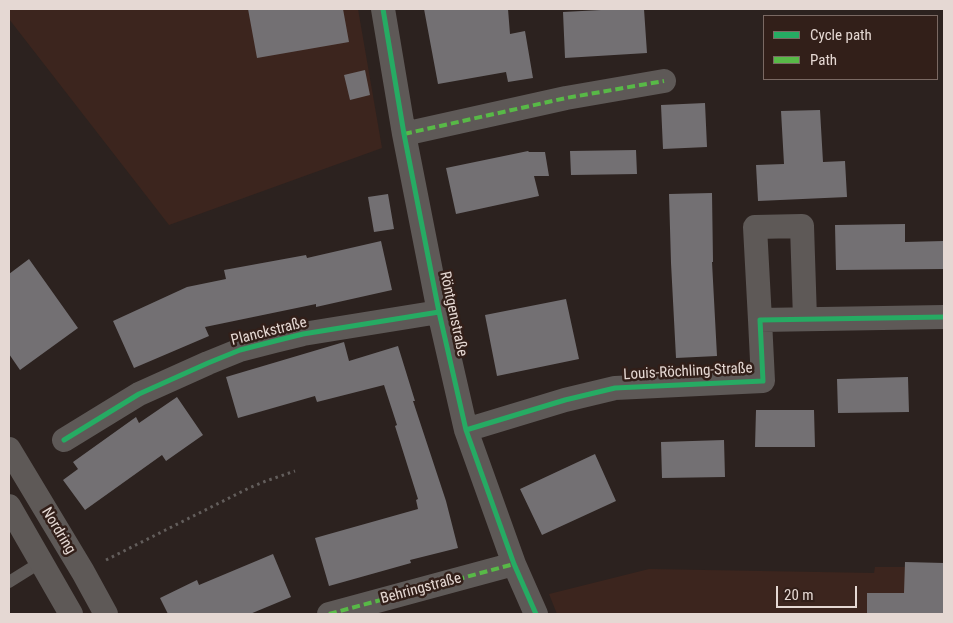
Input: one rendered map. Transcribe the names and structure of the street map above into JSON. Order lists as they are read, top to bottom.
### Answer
{
  "streets": {
    "street": [
      "Röntgenstraße",
      "Planckstraße",
      "Louis-Röchling-Straße",
      "Nordring",
      "Behringstraße"
    ]
  },
  "crossings": [
    ["Röntgenstraße", "Planckstraße"],
    ["Röntgenstraße", "Louis-Röchling-Straße"],
    ["Röntgenstraße", "Behringstraße"]
  ],
  "legend": ["Cycle path", "Path"],
  "scale_bar": "20 m"
}
